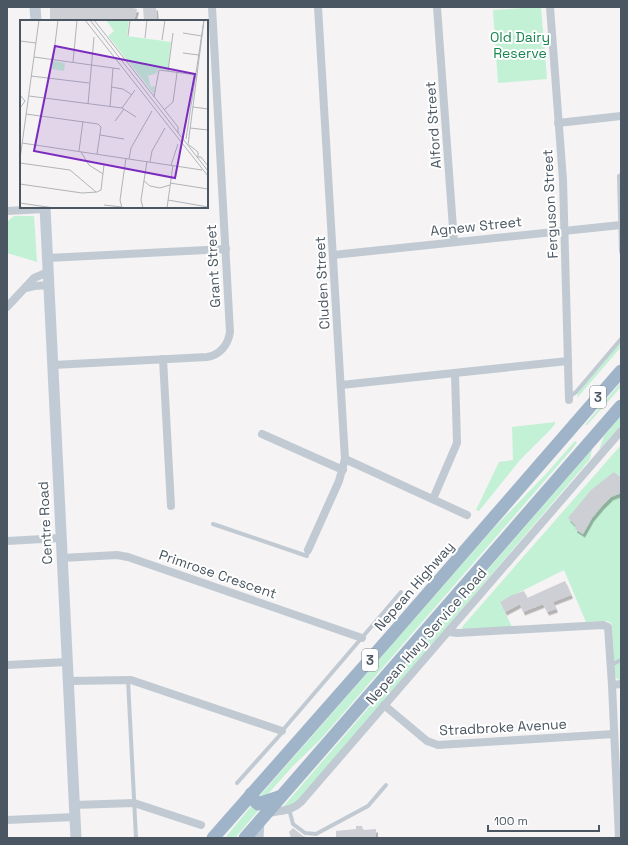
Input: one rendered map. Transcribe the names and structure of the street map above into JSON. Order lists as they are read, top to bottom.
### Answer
{
  "streets": {
    "highway": ["3", "Nepean Highway"],
    "main road": ["Centre Road"],
    "street": [
      "Alford Street",
      "Ferguson Street",
      "Agnew Street",
      "Grant Street",
      "Cluden Street",
      "Primrose Crescent",
      "Nepean Hwy Service Road",
      "Stradbroke Avenue"
    ]
  },
  "crossings": [
    ["Alford Street", "Agnew Street"],
    ["Ferguson Street", "Agnew Street"],
    ["Agnew Street", "Cluden Street"],
    ["3", "Nepean Hwy Service Road"],
    ["Centre Road", "Primrose Crescent"],
    ["Nepean Hwy Service Road", "Stradbroke Avenue"]
  ],
  "parks": ["Old Dairy Reserve"],
  "scale_bar": "100 m"
}
